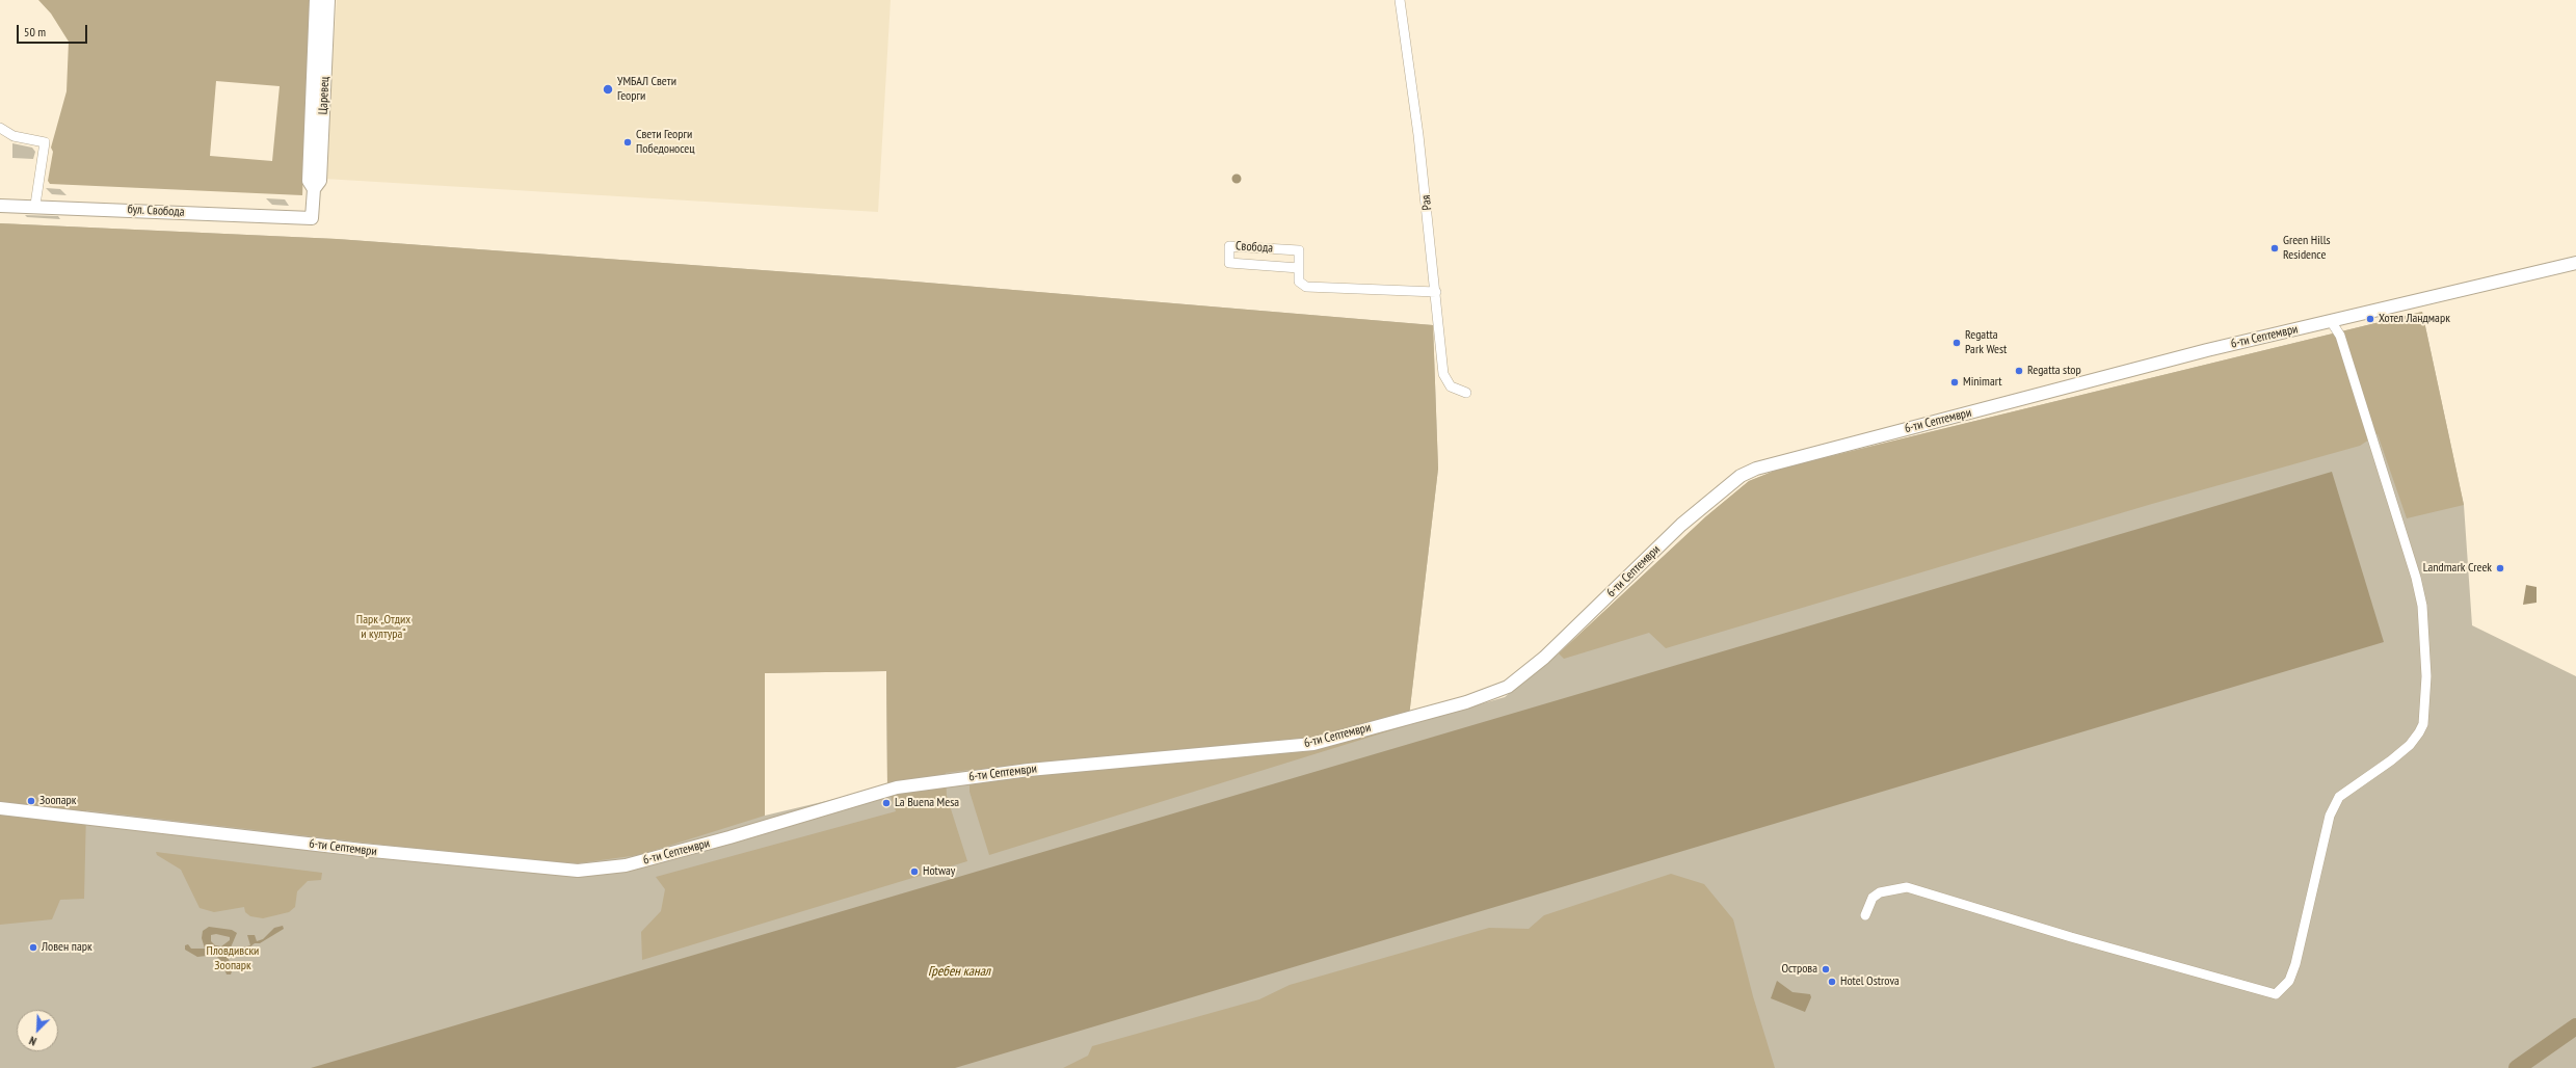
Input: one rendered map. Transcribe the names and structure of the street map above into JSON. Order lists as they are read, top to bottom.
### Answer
{
  "streets": {
    "street": [
      "Царевец",
      "Рая",
      "бул. Свобода",
      "Свобода",
      "6-ти Септември"
    ]
  },
  "crossings": [
    ["Царевец", "бул. Свобода"],
    ["Рая", "Свобода"]
  ],
  "water": ["Гребен канал"],
  "parks": ["Парк „Отдих и култура“", "Пловдивски Зоопарк"],
  "places": [
    "УМБАЛ Свети Георги",
    "Свети Георги Победоносец",
    "Green Hills Residence",
    "Хотел Ландмарк",
    "Regatta Park West",
    "Regatta stop",
    "Minimart",
    "Landmark Creek",
    "Зоопарк",
    "La Buena Mesa",
    "Hotway",
    "Ловен парк",
    "Острова",
    "Hotel Ostrova"
  ],
  "scale_bar": "50 m",
  "north": "bottom left"
}
